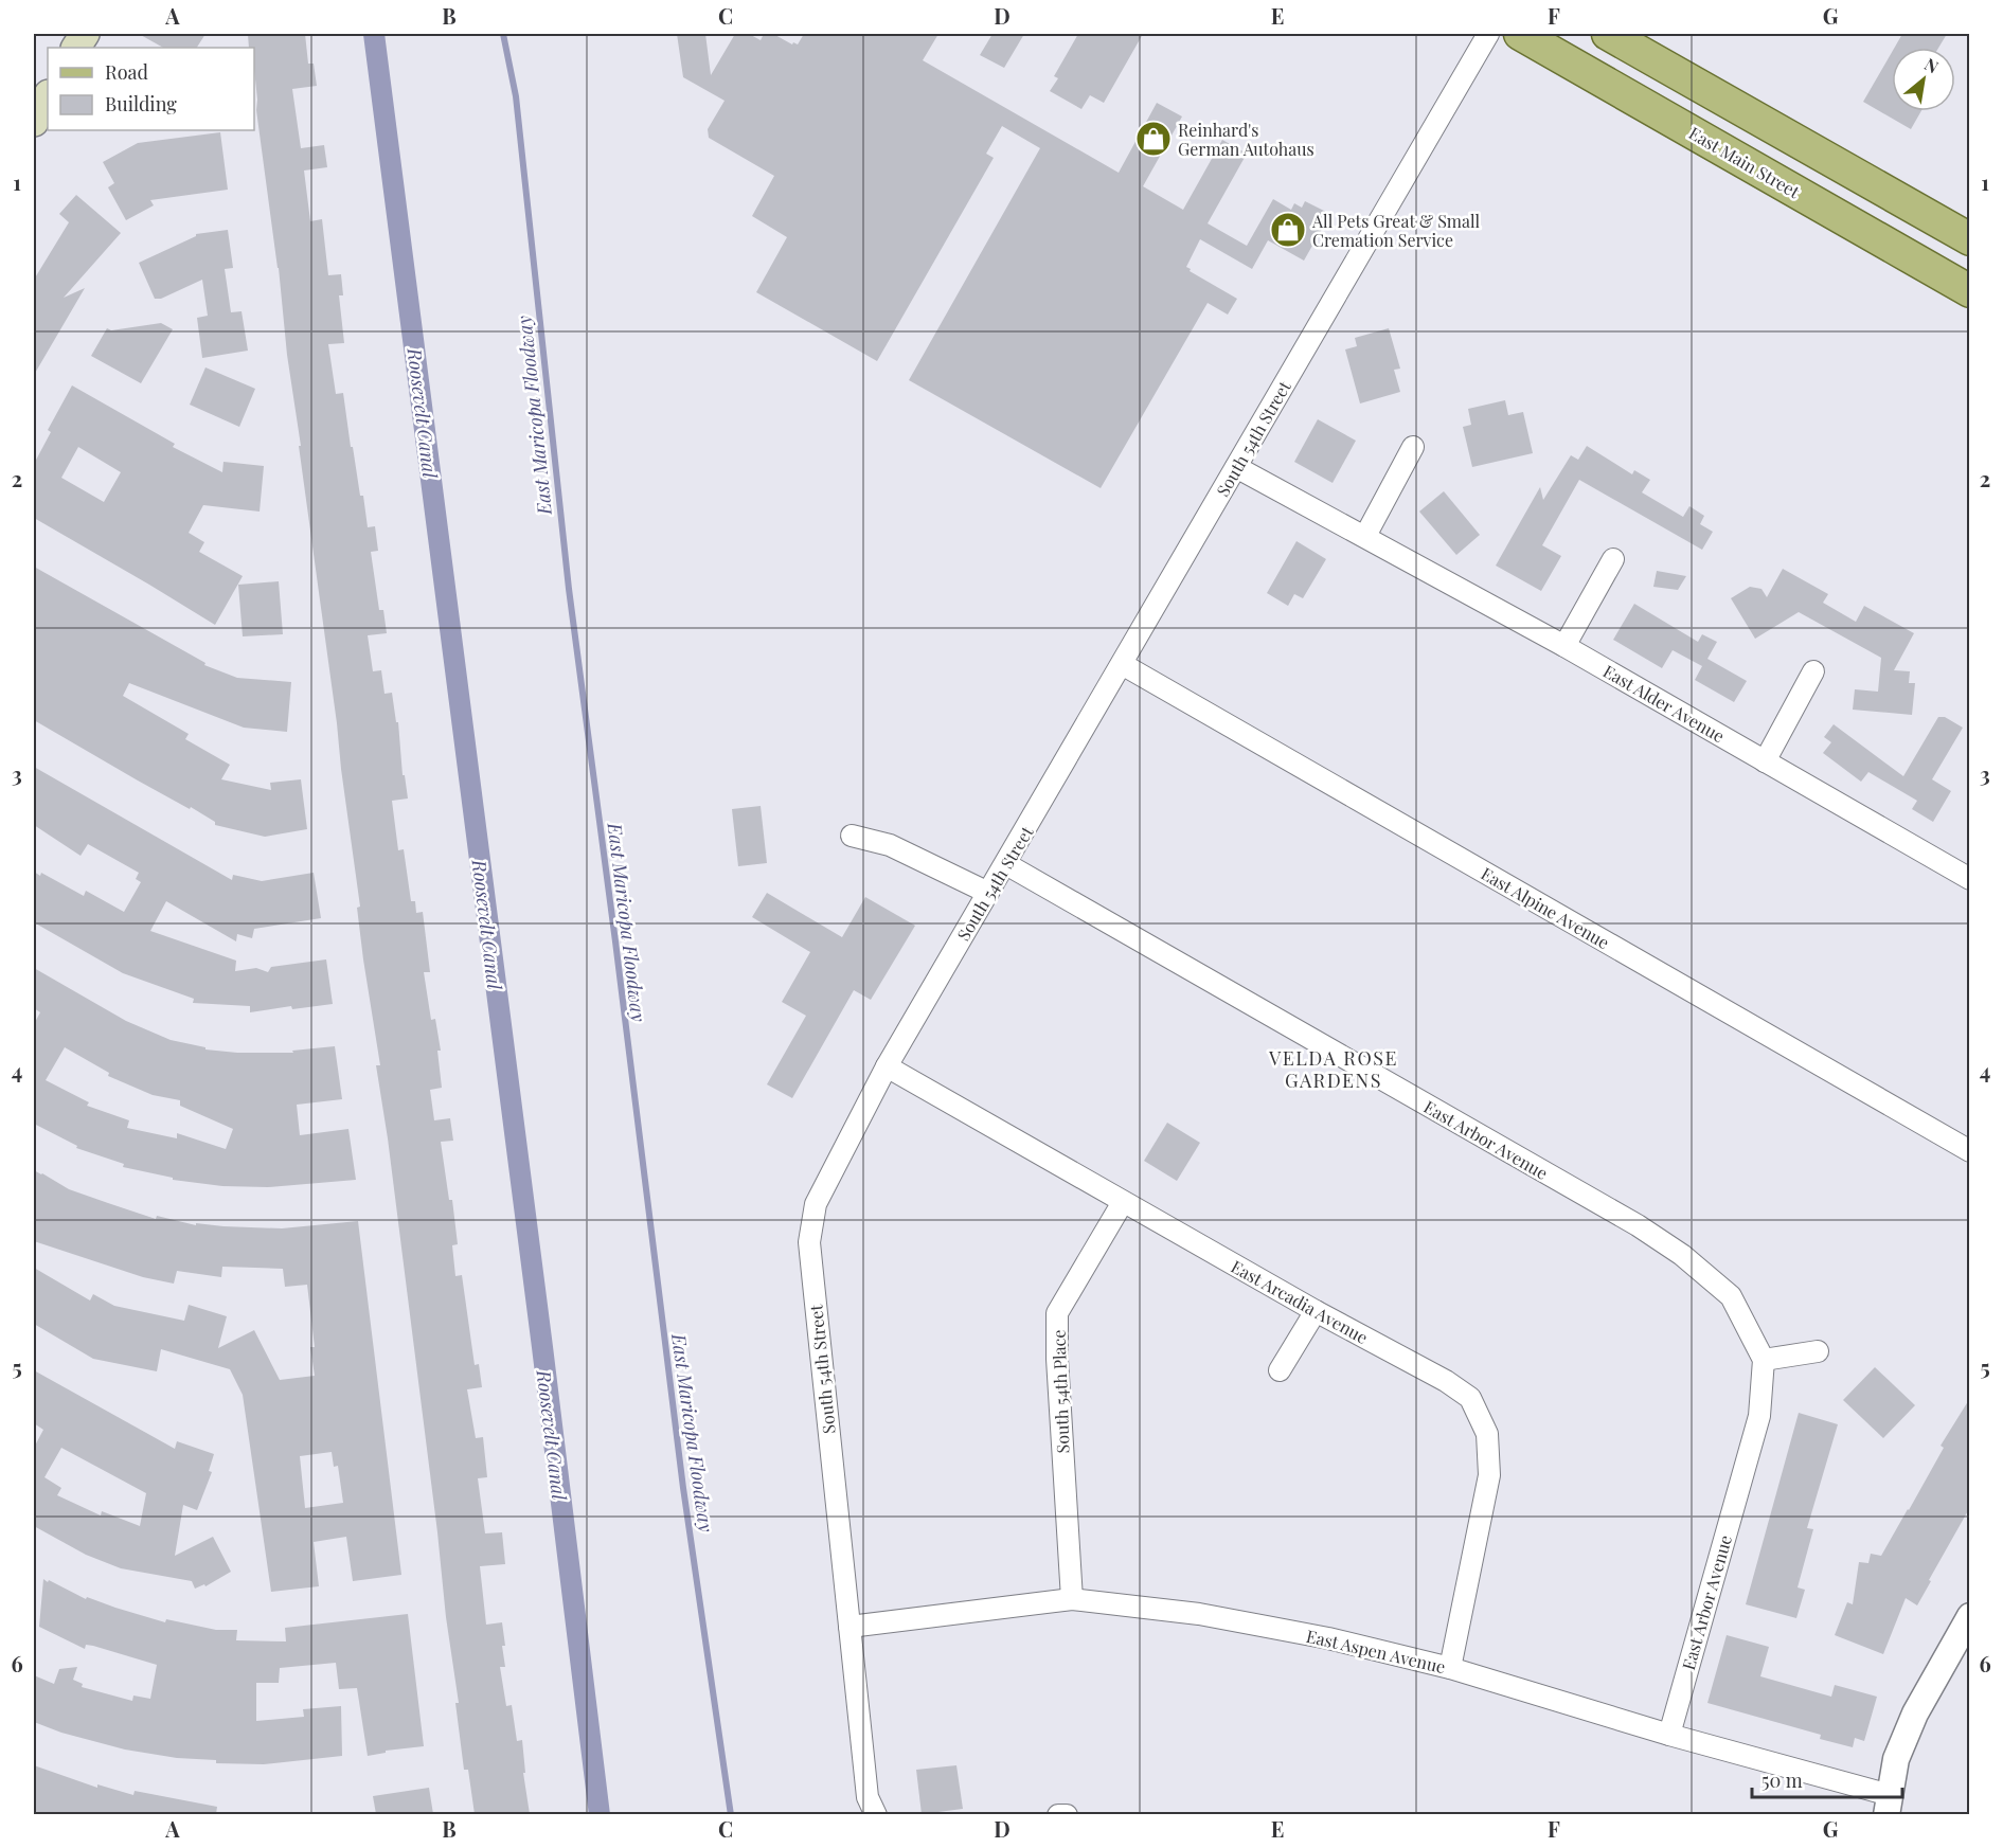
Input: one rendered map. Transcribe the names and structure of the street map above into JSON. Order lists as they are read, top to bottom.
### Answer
{
  "streets": {
    "main road": ["East Main Street"],
    "street": [
      "South 54th Street",
      "East Alder Avenue",
      "East Alpine Avenue",
      "East Arbor Avenue",
      "East Arcadia Avenue",
      "South 54th Place",
      "East Aspen Avenue"
    ]
  },
  "crossings": [
    ["South 54th Street", "East Alder Avenue"],
    ["South 54th Street", "East Alpine Avenue"],
    ["South 54th Street", "East Arbor Avenue"],
    ["South 54th Street", "East Arcadia Avenue"],
    ["South 54th Street", "East Aspen Avenue"],
    ["East Arbor Avenue", "East Aspen Avenue"],
    ["East Arcadia Avenue", "South 54th Place"],
    ["East Arcadia Avenue", "East Aspen Avenue"],
    ["South 54th Place", "East Aspen Avenue"]
  ],
  "districts": ["VELDA ROSE GARDENS"],
  "water": ["Roosevelt Canal", "East Maricopa Floodway"],
  "places": {
    "shop": ["Reinhard's German Autohaus", "All Pets Great & Small Cremation Service"]
  },
  "legend": ["Road", "Building"],
  "scale_bar": "50 m",
  "north": "top right",
  "grid": {
    "columns": [
      "A",
      "B",
      "C",
      "D",
      "E",
      "F",
      "G"
    ],
    "rows": [
      "1",
      "2",
      "3",
      "4",
      "5",
      "6"
    ]
  }
}
